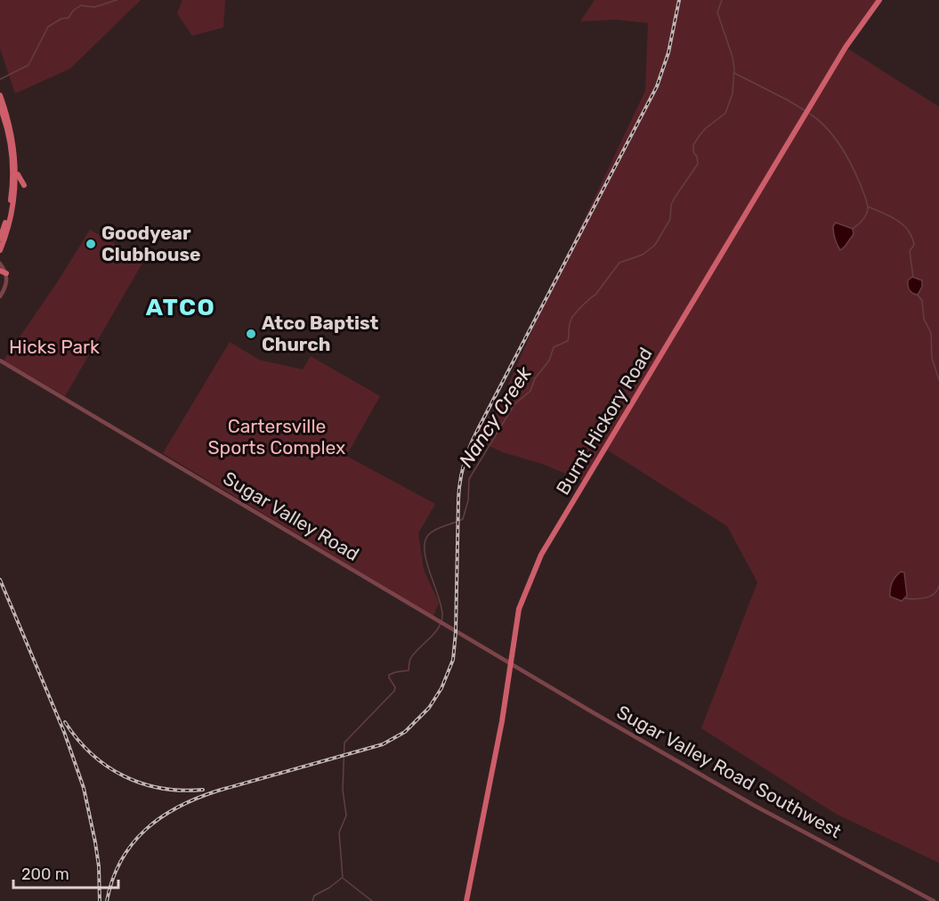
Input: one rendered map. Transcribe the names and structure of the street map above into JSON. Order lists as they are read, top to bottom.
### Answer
{
  "streets": {
    "main road": ["Burnt Hickory Road"],
    "street": ["Sugar Valley Road", "Sugar Valley Road Southwest"]
  },
  "crossings": [
    ["Burnt Hickory Road", "Sugar Valley Road"],
    ["Burnt Hickory Road", "Sugar Valley Road Southwest"],
    ["Sugar Valley Road", "Sugar Valley Road Southwest"]
  ],
  "districts": ["ATCO"],
  "water": ["Nancy Creek"],
  "parks": ["Hicks Park", "Cartersville Sports Complex"],
  "places": ["Goodyear Clubhouse", "Atco Baptist Church"],
  "scale_bar": "200 m"
}
